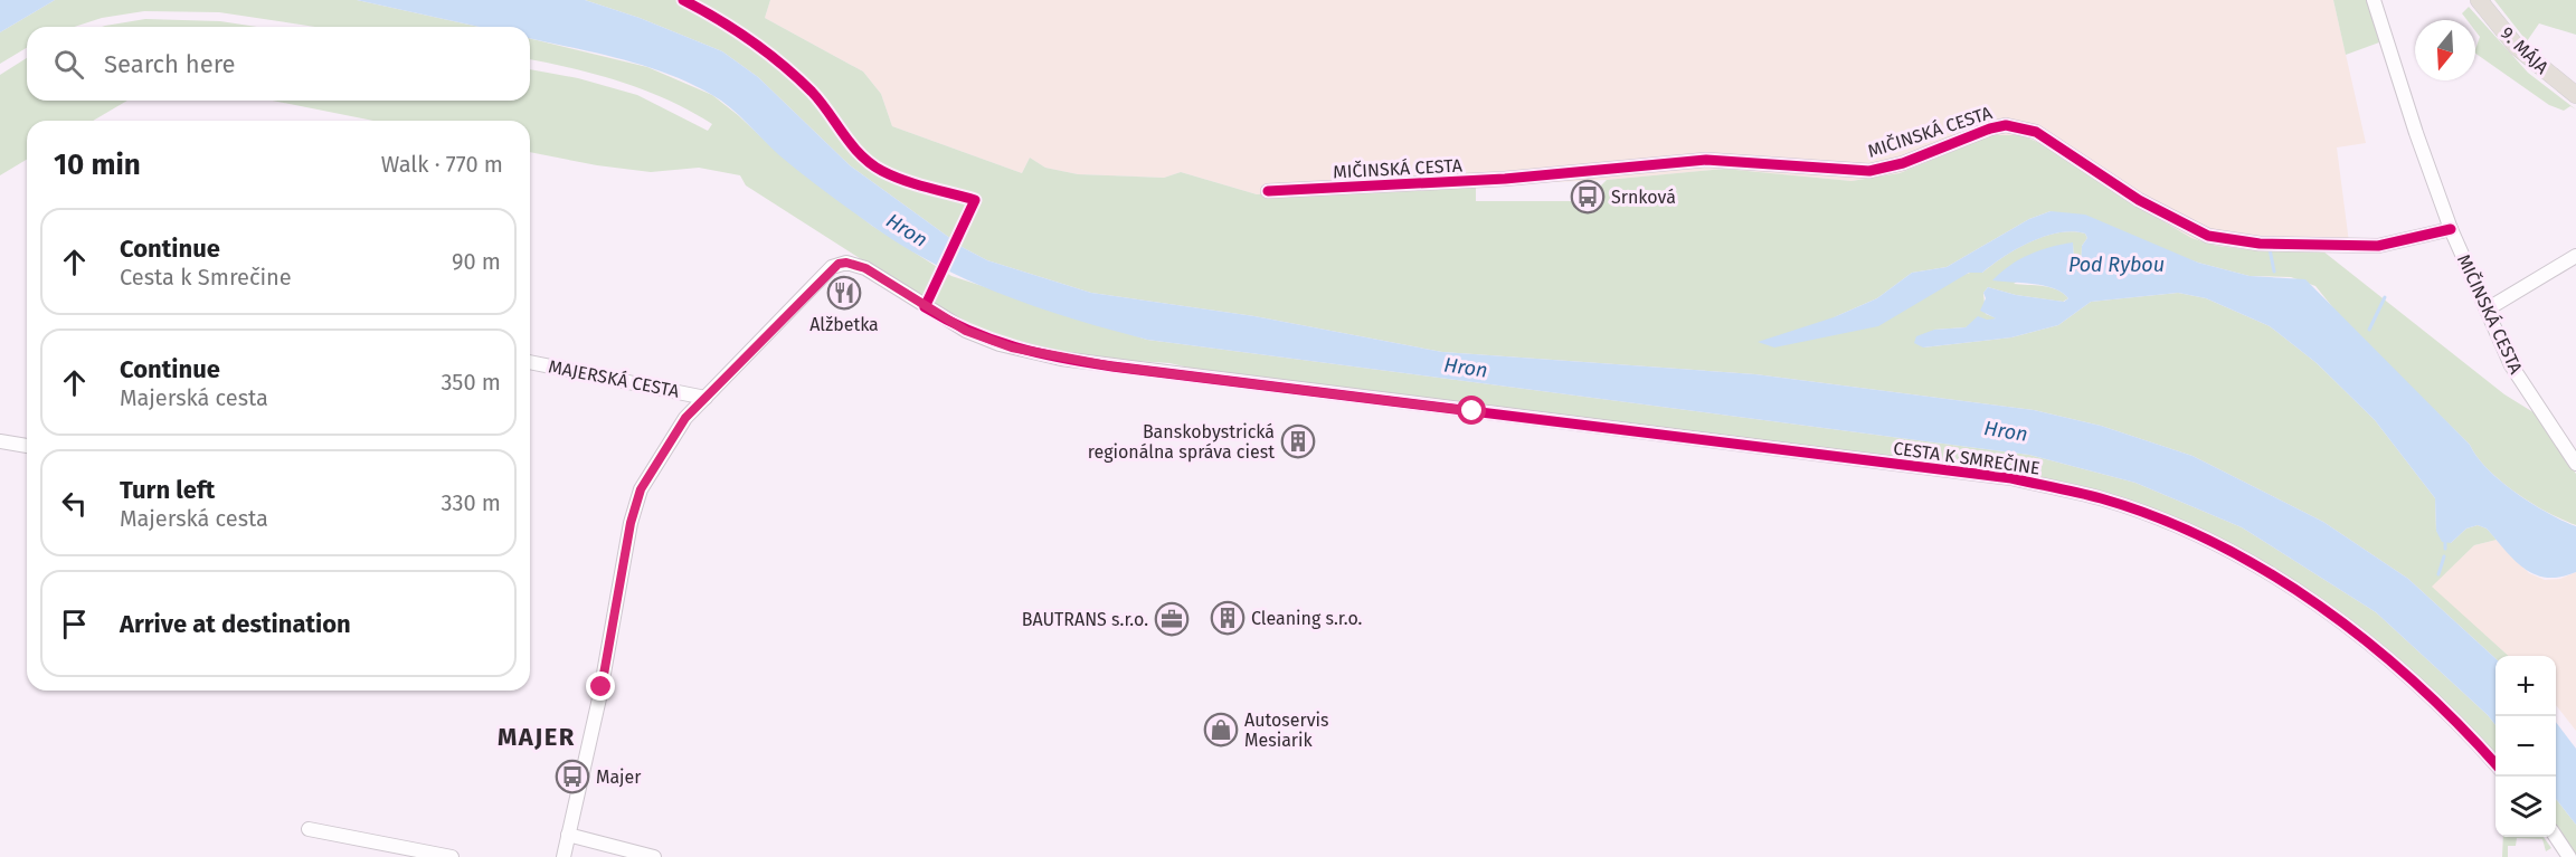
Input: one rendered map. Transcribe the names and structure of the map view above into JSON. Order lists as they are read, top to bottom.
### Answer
{
  "streets": {
    "main road": ["9. MÁJA"],
    "street": ["MIČINSKÁ CESTA", "MAJERSKÁ CESTA", "CESTA K SMREČINE"]
  },
  "crossings": [
    ["MAJERSKÁ CESTA", "CESTA K SMREČINE"]
  ],
  "districts": ["MAJER"],
  "water": ["Hron", "Pod Rybou"],
  "places": {
    "bus stop": ["Srnková", "Majer"],
    "restaurant": ["Alžbetka"],
    "building": ["Banskobystrická regionálna správa ciest", "Cleaning s.r.o."],
    "office": ["BAUTRANS s.r.o."],
    "shop": ["Autoservis Mesiarik"]
  },
  "north": "bottom",
  "page": {
    "search": "Search here",
    "heading": ["10 min", "Walk · 770 m"],
    "list": [
      ["Continue", "Cesta k Smrečine", "90 m"],
      ["Continue", "Majerská cesta", "350 m"],
      ["Turn left", "Majerská cesta", "330 m"],
      "Arrive at destination"
    ],
    "map_buttons": ["+", "−"]
  }
}
